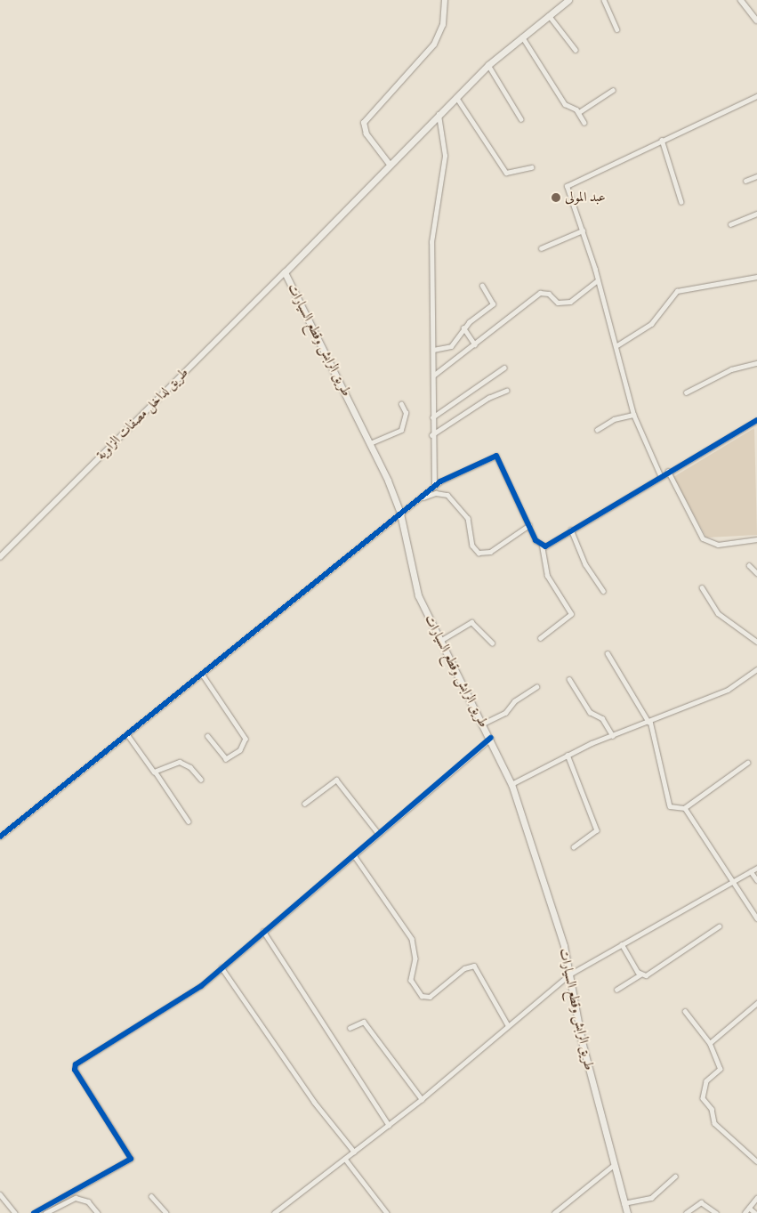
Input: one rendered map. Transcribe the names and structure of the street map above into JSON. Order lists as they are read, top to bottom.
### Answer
{
  "streets": {
    "main road": ["طريق الرابش وقطع السيارات"],
    "street": ["طريق لداخل مصفات الزاوية"]
  },
  "crossings": [
    ["طريق الرابش وقطع السيارات", "طريق لداخل مصفات الزاوية"]
  ],
  "places": ["عبد المولى"]
}
